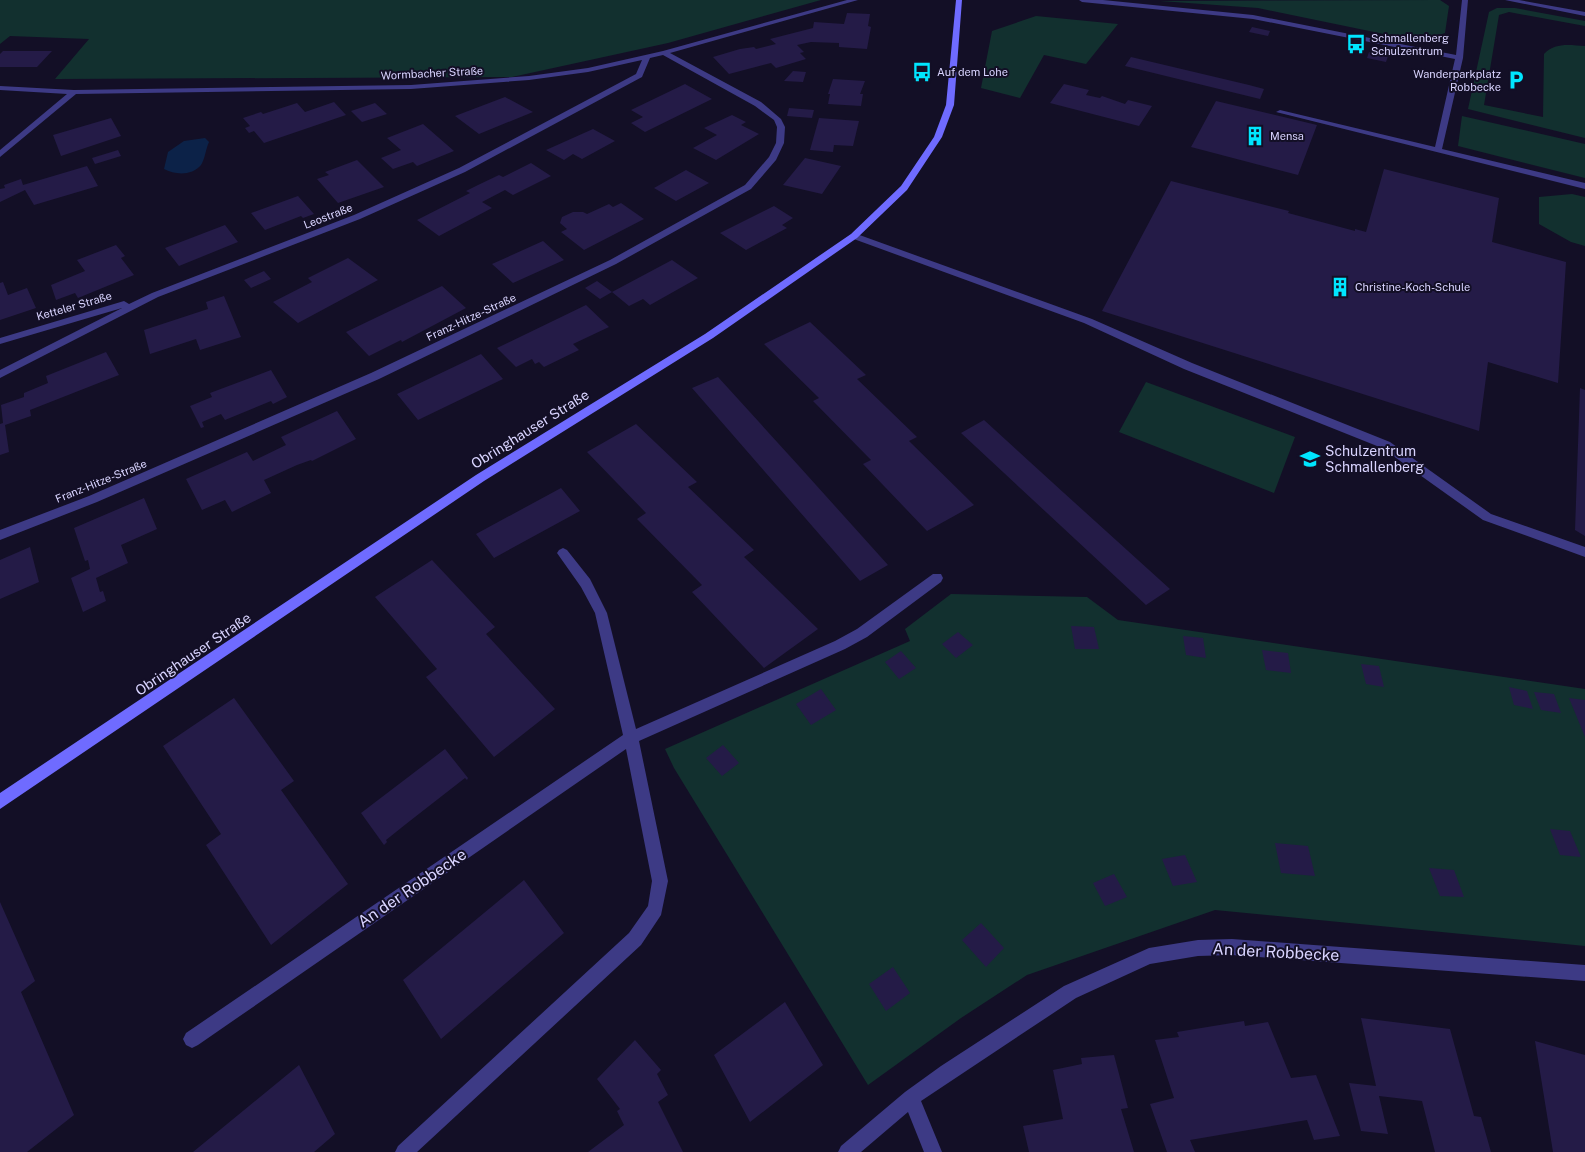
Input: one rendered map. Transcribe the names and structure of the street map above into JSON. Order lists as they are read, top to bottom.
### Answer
{
  "streets": {
    "street": [
      "Wormbacher Straße",
      "Leostraße",
      "Ketteler Straße",
      "Franz-Hitze-Straße",
      "Obringhauser Straße",
      "An der Robbecke"
    ]
  },
  "crossings": [
    ["Wormbacher Straße", "Leostraße"],
    ["Wormbacher Straße", "Franz-Hitze-Straße"],
    ["Leostraße", "Ketteler Straße"]
  ],
  "places": {
    "bus stop": ["Schmallenberg Schulzentrum", "Auf dem Lohe"],
    "parking": ["Wanderparkplatz Robbecke"],
    "building": ["Mensa", "Christine-Koch-Schule"],
    "school or university": ["Schulzentrum Schmallenberg"]
  }
}
